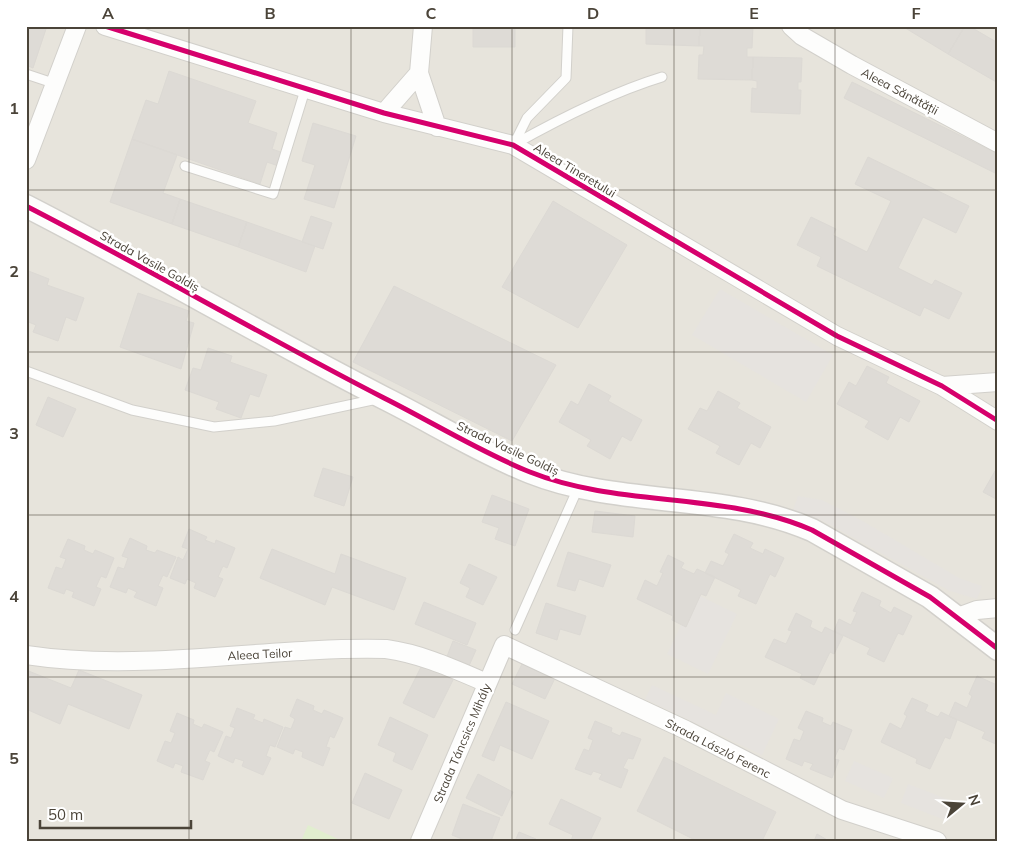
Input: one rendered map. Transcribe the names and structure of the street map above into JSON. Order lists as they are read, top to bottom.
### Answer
{
  "streets": {
    "street": [
      "Aleea Sănătății",
      "Aleea Tineretului",
      "Strada Vasile Goldiș",
      "Aleea Teilor",
      "Strada Táncsics Mihály",
      "Strada László Ferenc"
    ]
  },
  "crossings": [
    ["Aleea Teilor", "Strada Táncsics Mihály"],
    ["Strada Táncsics Mihály", "Strada László Ferenc"]
  ],
  "scale_bar": "50 m",
  "north": "right",
  "grid": {
    "columns": [
      "A",
      "B",
      "C",
      "D",
      "E",
      "F"
    ],
    "rows": [
      "1",
      "2",
      "3",
      "4",
      "5"
    ]
  }
}
